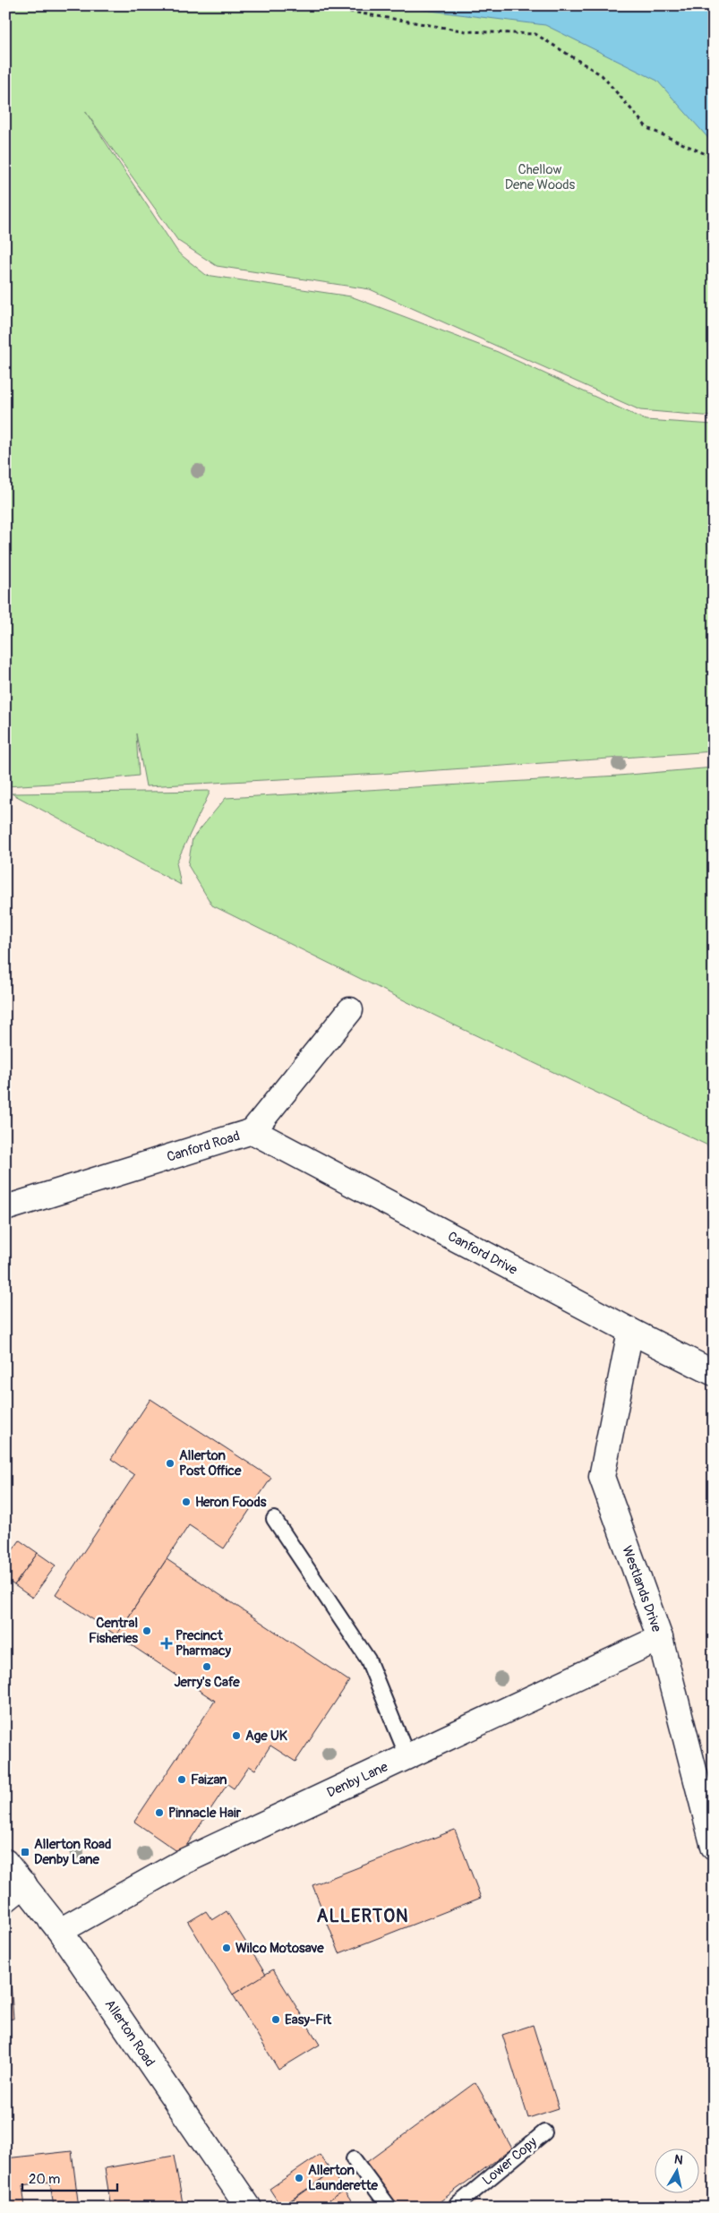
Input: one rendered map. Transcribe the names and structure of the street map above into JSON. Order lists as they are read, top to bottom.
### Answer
{
  "streets": {
    "street": [
      "Canford Road",
      "Canford Drive",
      "Westlands Drive",
      "Denby Lane",
      "Allerton Road"
    ],
    "lane": ["Lower Copy"]
  },
  "crossings": [
    ["Canford Road", "Canford Drive"],
    ["Canford Drive", "Westlands Drive"],
    ["Westlands Drive", "Denby Lane"],
    ["Denby Lane", "Allerton Road"]
  ],
  "districts": ["ALLERTON"],
  "parks": ["Chellow Dene Woods"],
  "places": {
    "other": [
      "Allerton Post Office",
      "Heron Foods",
      "Central Fisheries",
      "Jerry's Cafe",
      "Age UK",
      "Faizan",
      "Pinnacle Hair",
      "Wilco Motosave",
      "Easy-Fit",
      "Allerton Launderette"
    ],
    "health": ["Precinct Pharmacy"],
    "transit": ["Allerton Road Denby Lane"]
  },
  "scale_bar": "20 m",
  "north": "top"
}
